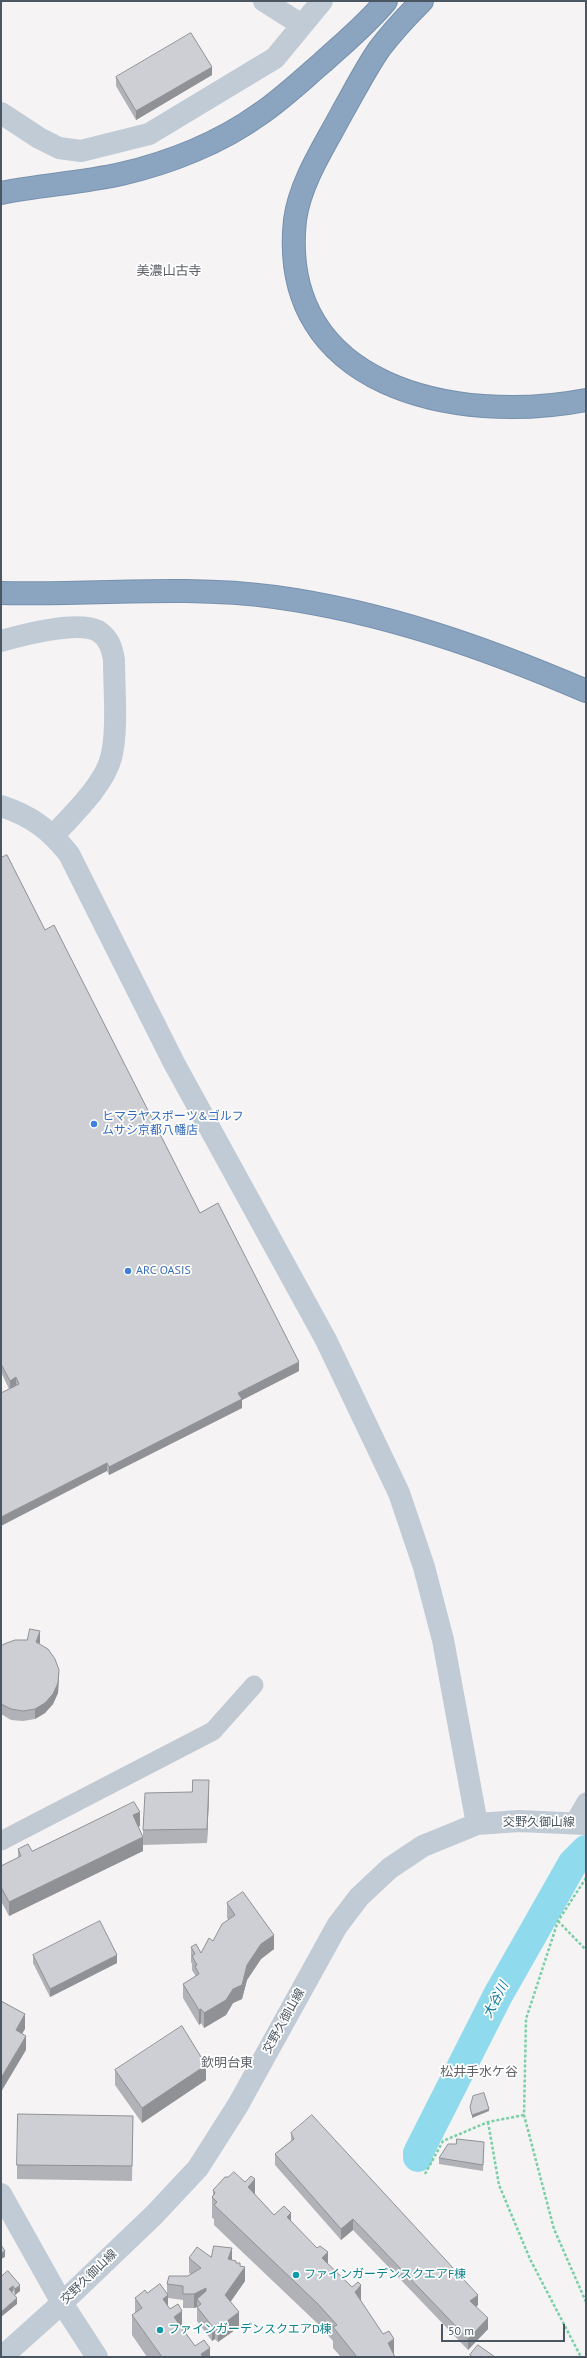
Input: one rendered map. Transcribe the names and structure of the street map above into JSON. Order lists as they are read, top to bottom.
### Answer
{
  "streets": {
    "street": ["交野久御山線"]
  },
  "districts": ["美濃山古寺", "欽明台東", "松井手水ケ谷"],
  "water": ["大谷川"],
  "places": [
    "ヒマラヤスポーツ&ゴルフ ムサシ京都八幡店",
    "ARC OASIS",
    "ファインガーデンスクエアF棟",
    "ファインガーデンスクエアD棟"
  ],
  "scale_bar": "50 m"
}
